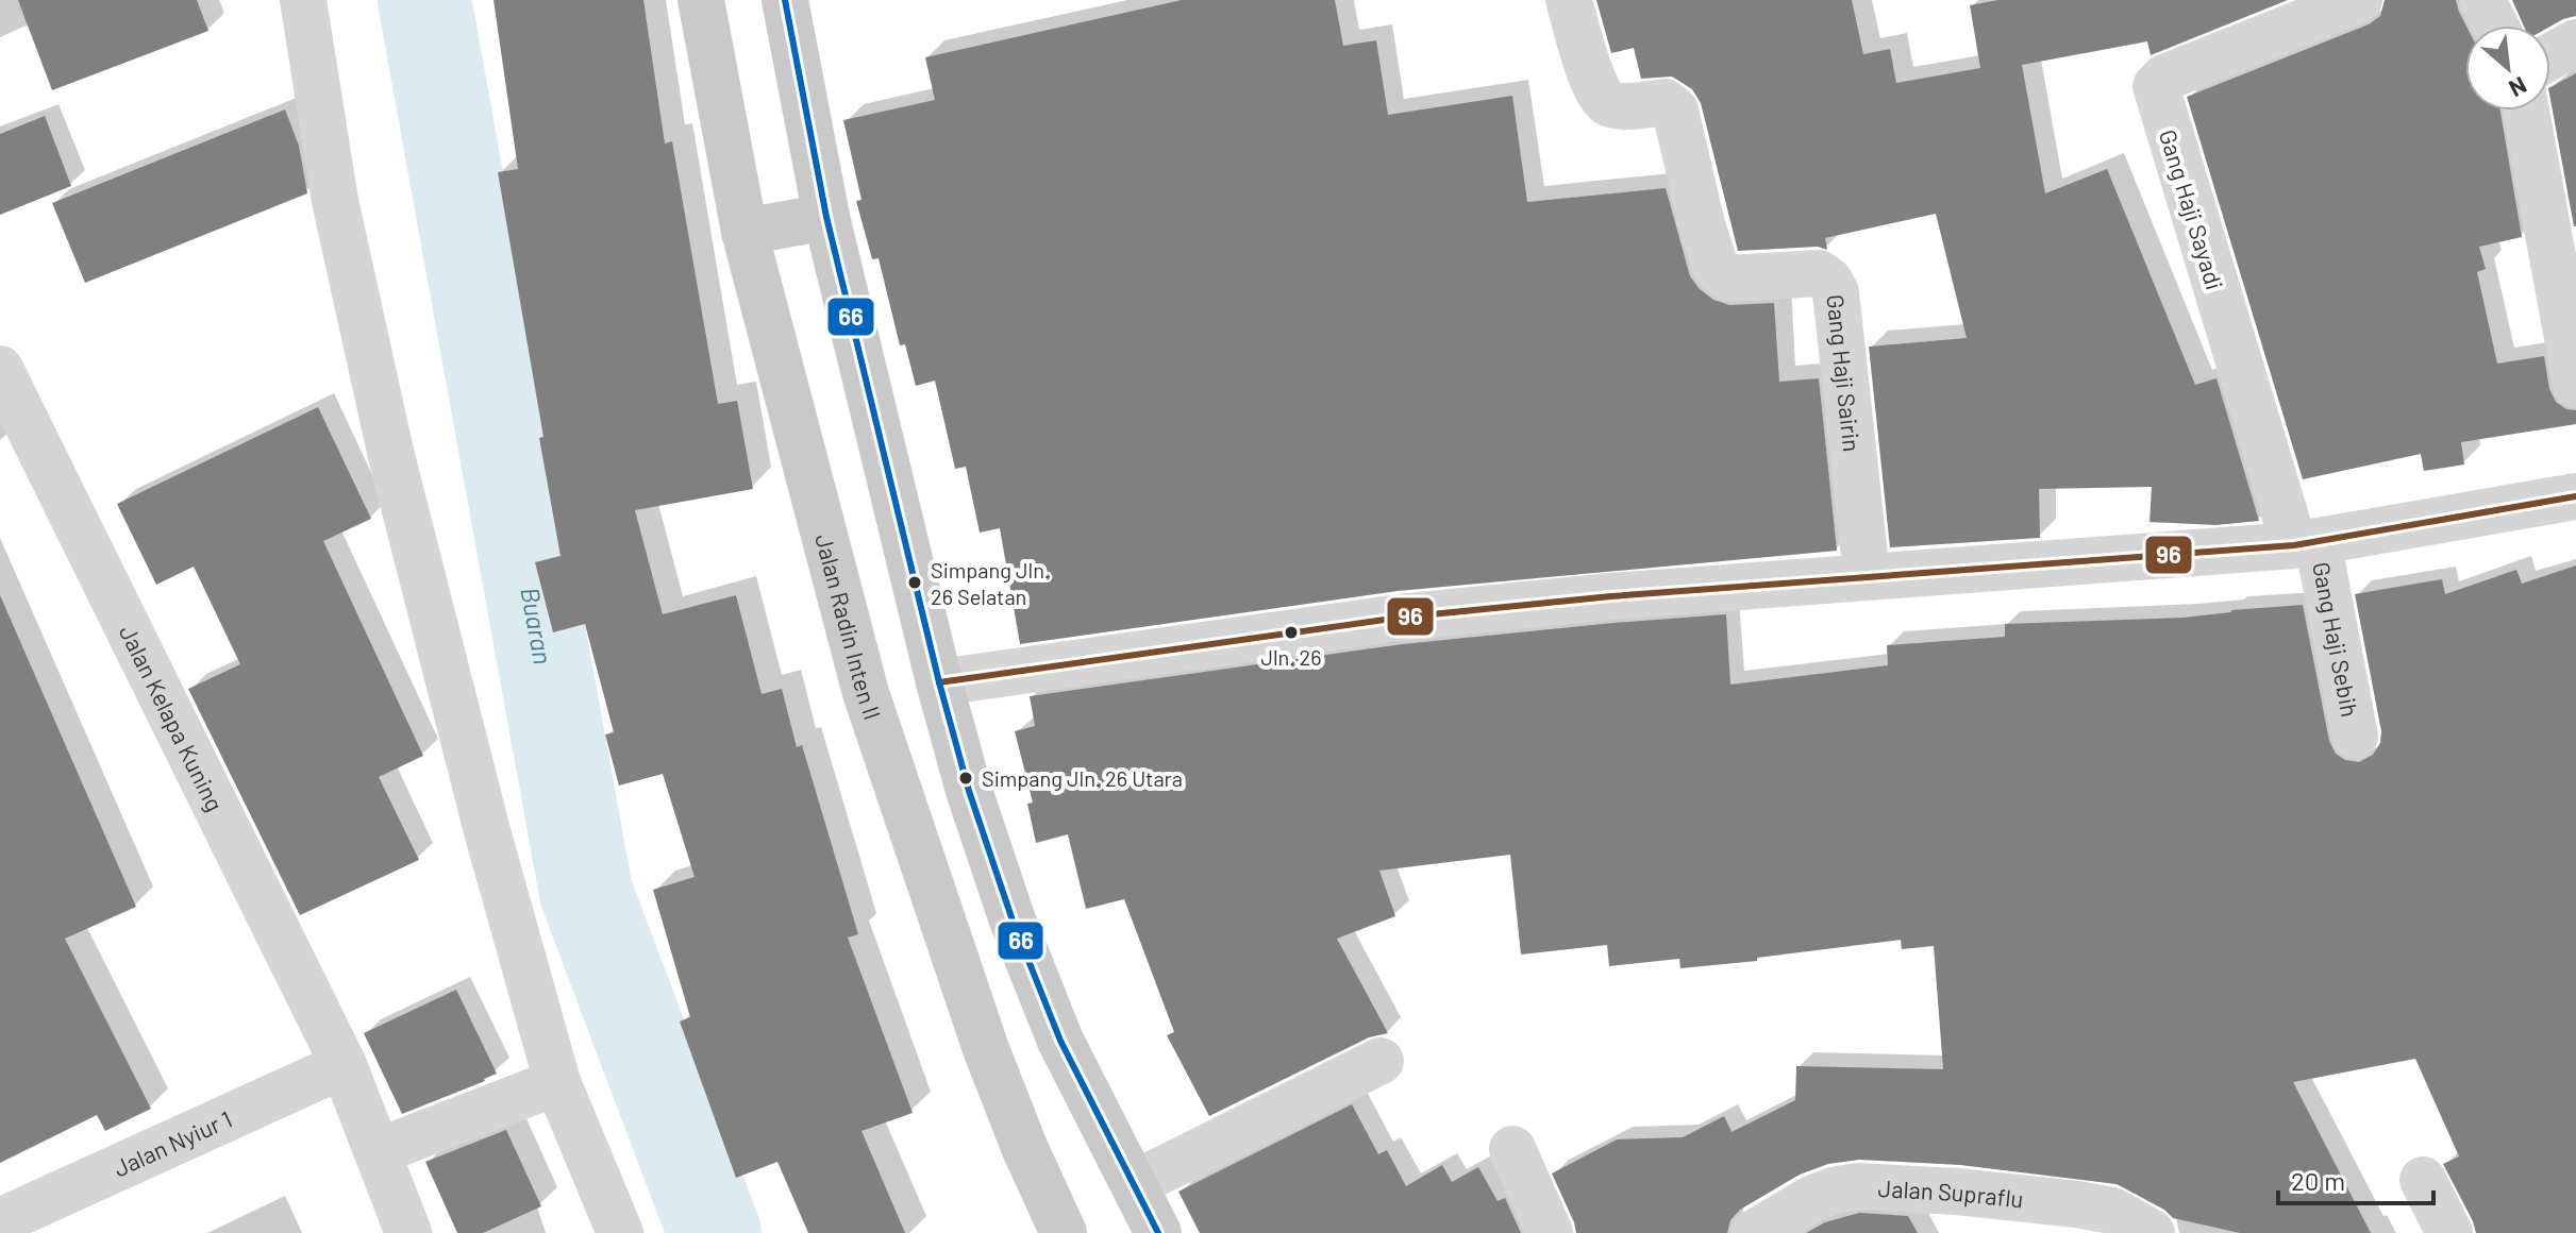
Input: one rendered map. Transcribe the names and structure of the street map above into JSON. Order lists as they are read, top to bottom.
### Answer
{
  "streets": {
    "main road": ["Jalan Radin Inten II"],
    "street": [
      "Gang Haji Sayadi",
      "Gang Haji Sairin",
      "Gang Haji Sebih",
      "Jalan Kelapa Kuning",
      "Jalan Nyiur 1",
      "Jalan Supraflu"
    ]
  },
  "crossings": [
    ["Gang Haji Sayadi", "Gang Haji Sebih"],
    ["Jalan Kelapa Kuning", "Jalan Nyiur 1"]
  ],
  "water": ["Buaran"],
  "places": ["Simpang Jln. 26 Selatan", "Jln. 26", "Simpang Jln. 26 Utara"],
  "lines": ["transit line 66", "transit line 96"],
  "scale_bar": "20 m",
  "north": "bottom right"
}
